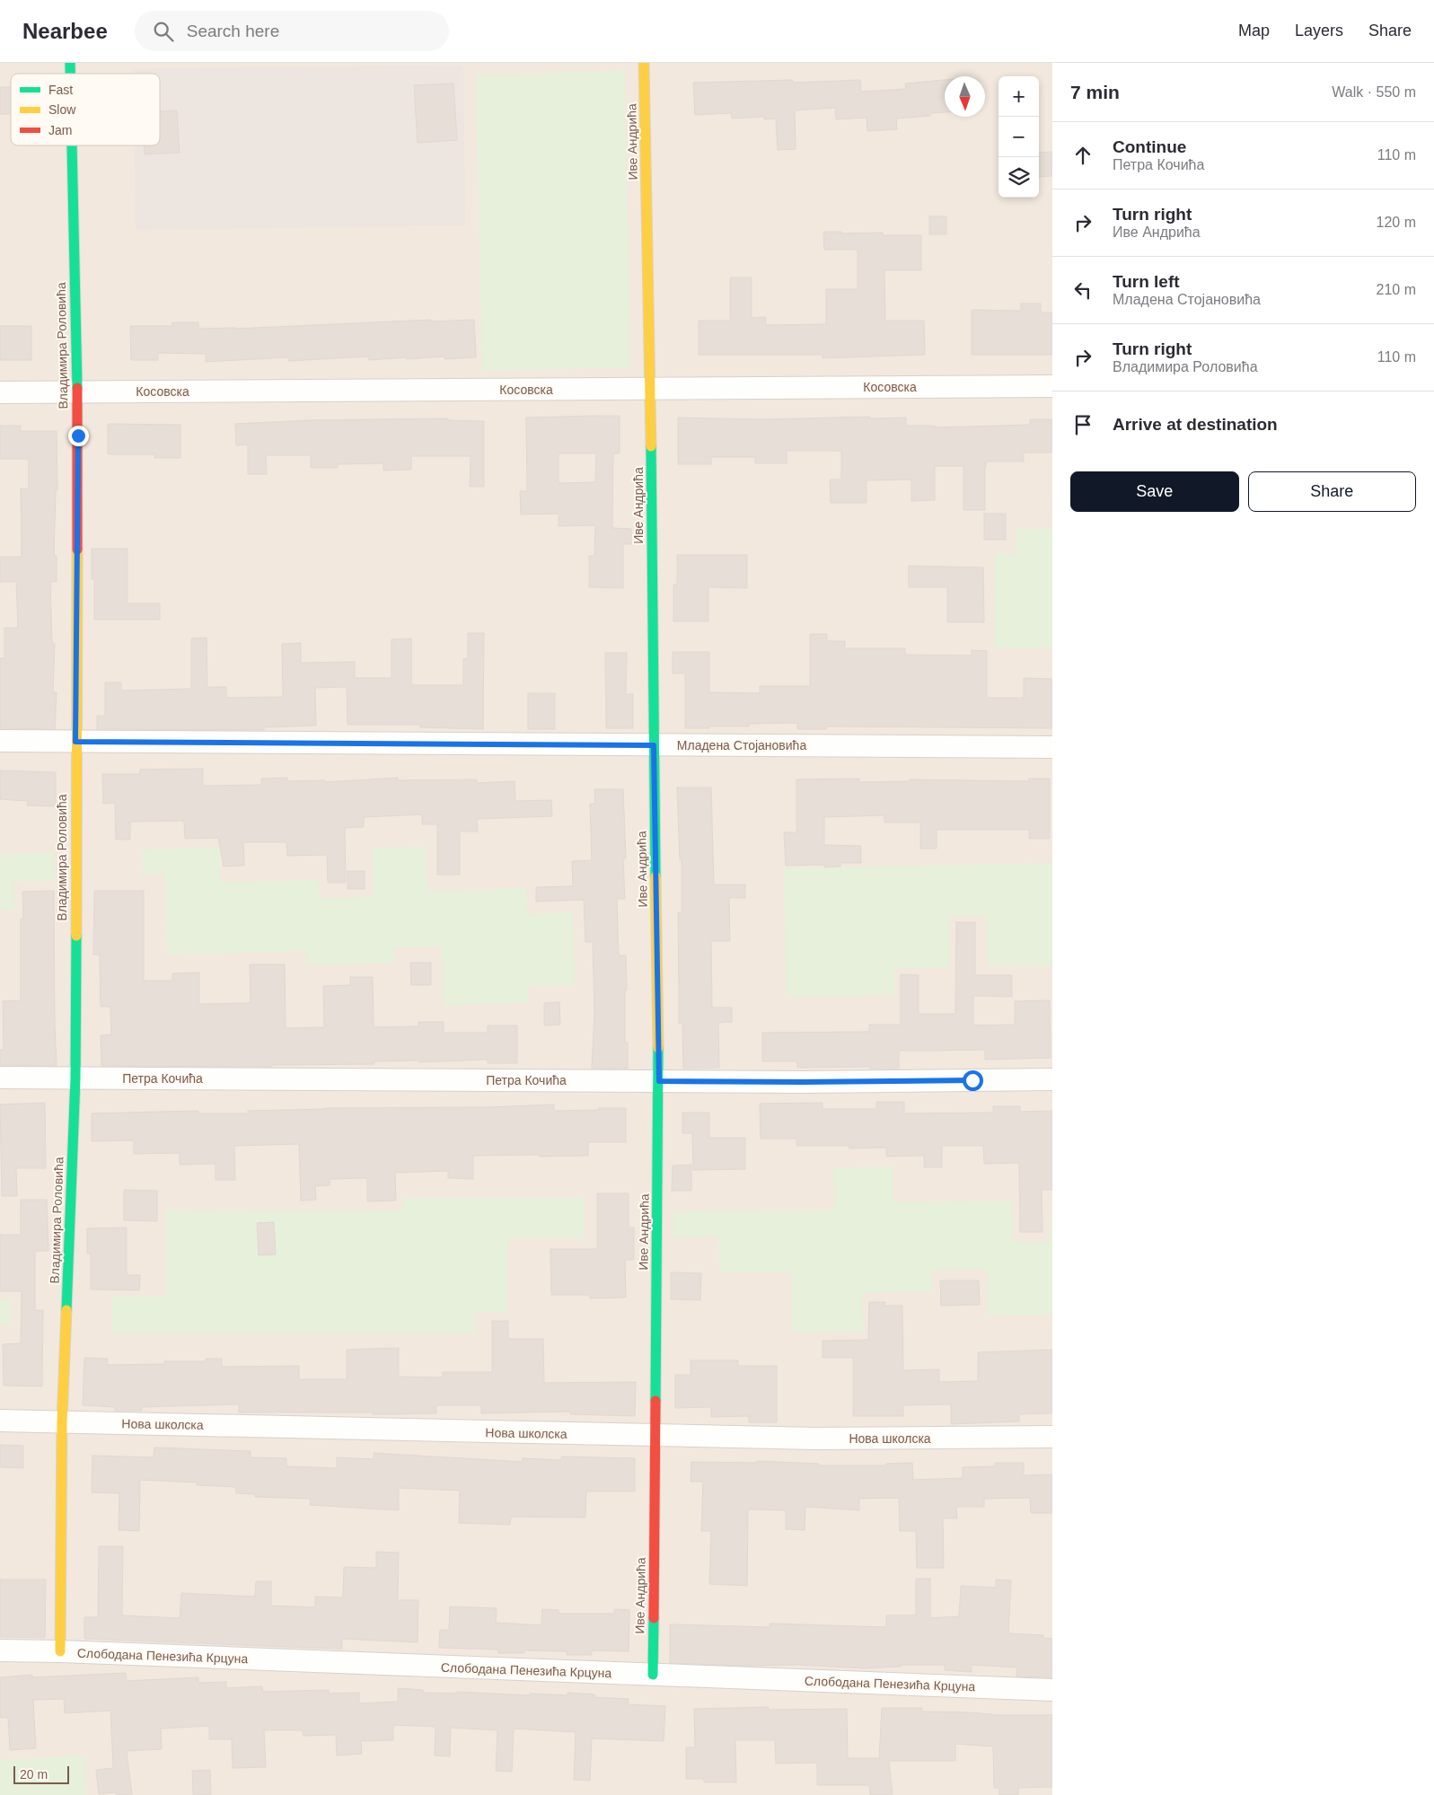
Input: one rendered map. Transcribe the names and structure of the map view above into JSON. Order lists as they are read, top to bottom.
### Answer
{
  "streets": {
    "street": [
      "Иве Андрића",
      "Владимира Роловића",
      "Косовска",
      "Младена Стојановића",
      "Петра Кочића",
      "Нова школска",
      "Слободана Пенезића Крцуна"
    ]
  },
  "crossings": [
    ["Иве Андрића", "Косовска"],
    ["Иве Андрића", "Младена Стојановића"],
    ["Иве Андрића", "Петра Кочића"],
    ["Иве Андрића", "Нова школска"],
    ["Иве Андрића", "Слободана Пенезића Крцуна"],
    ["Владимира Роловића", "Косовска"],
    ["Владимира Роловића", "Младена Стојановића"],
    ["Владимира Роловића", "Петра Кочића"],
    ["Владимира Роловића", "Нова школска"],
    ["Владимира Роловића", "Слободана Пенезића Крцуна"]
  ],
  "legend": ["Fast", "Slow", "Jam"],
  "scale_bar": "20 m",
  "north": "bottom",
  "page": {
    "header": "Nearbee",
    "search": "Search here",
    "nav": ["Map", "Layers", "Share"],
    "heading": ["7 min", "Walk · 550 m"],
    "map_buttons": ["+", "−"],
    "list": [
      ["Continue", "Петра Кочића", "110 m"],
      ["Turn right", "Иве Андрића", "120 m"],
      ["Turn left", "Младена Стојановића", "210 m"],
      ["Turn right", "Владимира Роловића", "110 m"],
      "Arrive at destination"
    ],
    "buttons": ["Save", "Share"],
    "scale": "20 m"
  }
}
